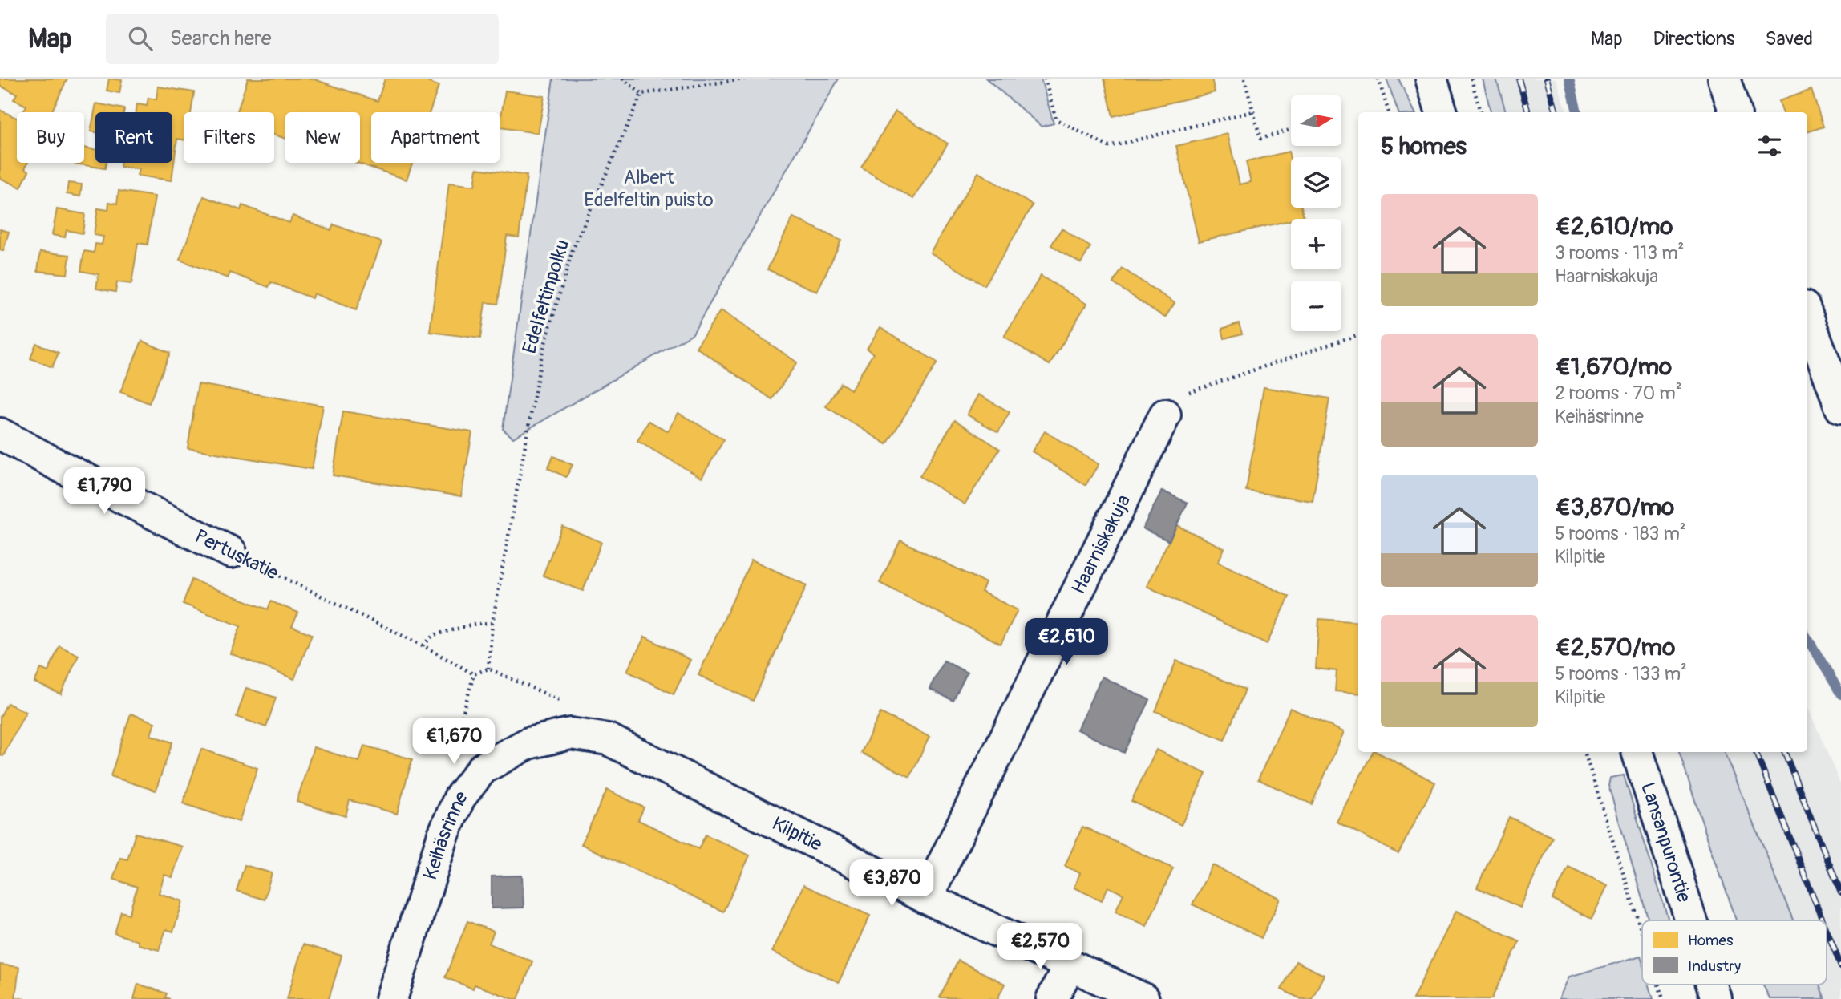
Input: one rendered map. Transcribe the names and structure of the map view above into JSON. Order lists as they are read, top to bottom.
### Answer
{
  "streets": {
    "street": [
      "Haarniskakuja",
      "Pertuskatie",
      "Kilpitie",
      "Keihäsrinne",
      "Lansanpurontie"
    ],
    "path": ["Edelfeltinpolku"]
  },
  "crossings": [
    ["Haarniskakuja", "Kilpitie"],
    ["Kilpitie", "Keihäsrinne"]
  ],
  "parks": ["Albert Edelfeltin puisto"],
  "legend": ["Homes", "Industry"],
  "north": "right",
  "page": {
    "header": "Map",
    "search": "Search here",
    "nav": ["Map", "Directions", "Saved"],
    "map_buttons": ["+", "−"],
    "chip": [
      "Buy",
      "Rent",
      "Filters",
      "New",
      "Apartment"
    ],
    "heading": "5 homes",
    "list": [
      {
        "name": "€2,610/mo",
        "note": "3 rooms · 113 m² · Haarniskakuja"
      },
      {
        "name": "€1,670/mo",
        "note": "2 rooms · 70 m² · Keihäsrinne"
      },
      {
        "name": "€3,870/mo",
        "note": "5 rooms · 183 m² · Kilpitie"
      },
      {
        "name": "€2,570/mo",
        "note": "5 rooms · 133 m² · Kilpitie"
      }
    ],
    "price": [
      "€1,790",
      "€2,610",
      "€1,670",
      "€3,870",
      "€2,570"
    ]
  }
}
